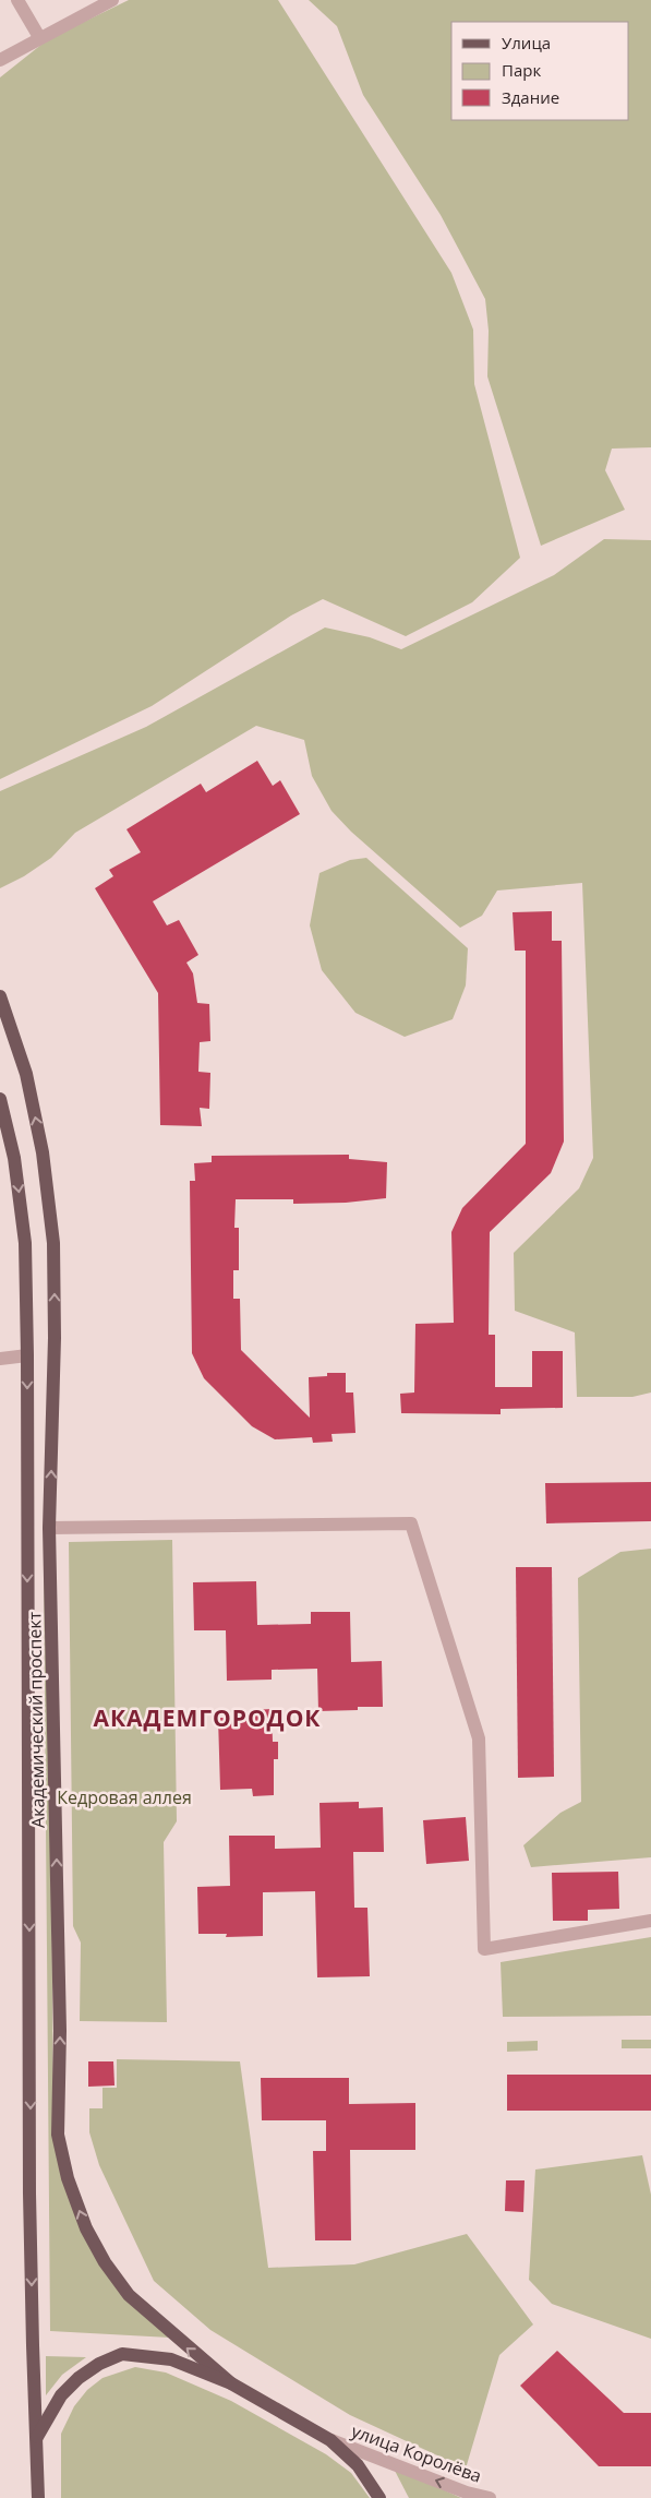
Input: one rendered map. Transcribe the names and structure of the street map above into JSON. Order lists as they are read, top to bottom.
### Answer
{
  "streets": {
    "main road": ["Академический проспект"],
    "street": ["улица Королёва"]
  },
  "one_way": ["улица Королёва"],
  "districts": ["АКАДЕМГОРОДОК"],
  "parks": ["Кедровая аллея"],
  "legend": ["Улица", "Парк", "Здание"]
}
